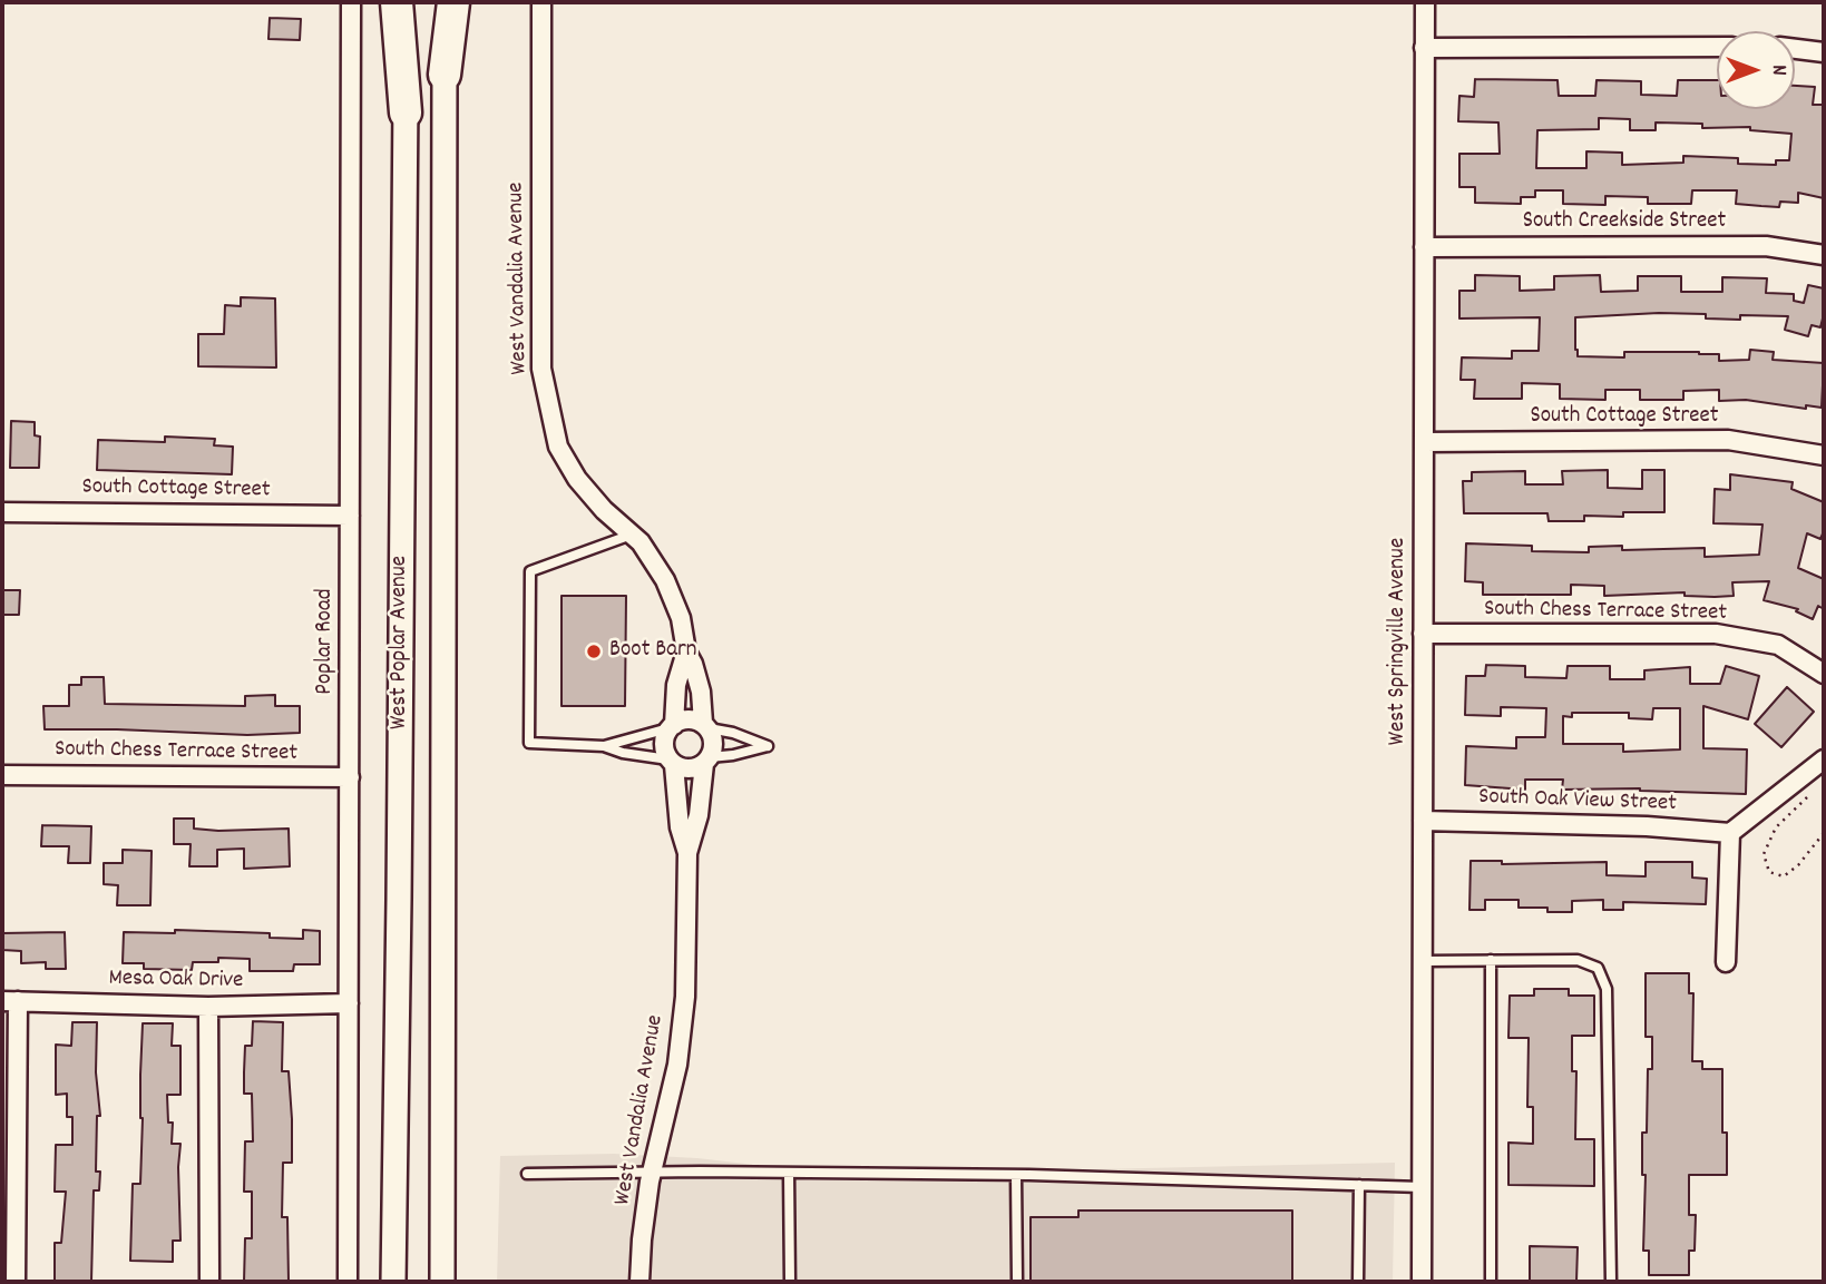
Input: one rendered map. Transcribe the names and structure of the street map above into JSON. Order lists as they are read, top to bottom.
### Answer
{
  "streets": {
    "main road": ["West Poplar Avenue"],
    "street": [
      "South Creekside Street",
      "West Vandalia Avenue",
      "South Cottage Street",
      "South Chess Terrace Street",
      "Poplar Road",
      "West Springville Avenue",
      "South Oak View Street",
      "Mesa Oak Drive"
    ]
  },
  "crossings": [
    ["South Creekside Street", "West Springville Avenue"],
    ["South Cottage Street", "Poplar Road"],
    ["South Cottage Street", "West Springville Avenue"],
    ["South Chess Terrace Street", "Poplar Road"],
    ["South Chess Terrace Street", "West Springville Avenue"],
    ["Poplar Road", "Mesa Oak Drive"],
    ["West Springville Avenue", "South Oak View Street"]
  ],
  "places": ["Boot Barn"],
  "north": "right"
}
